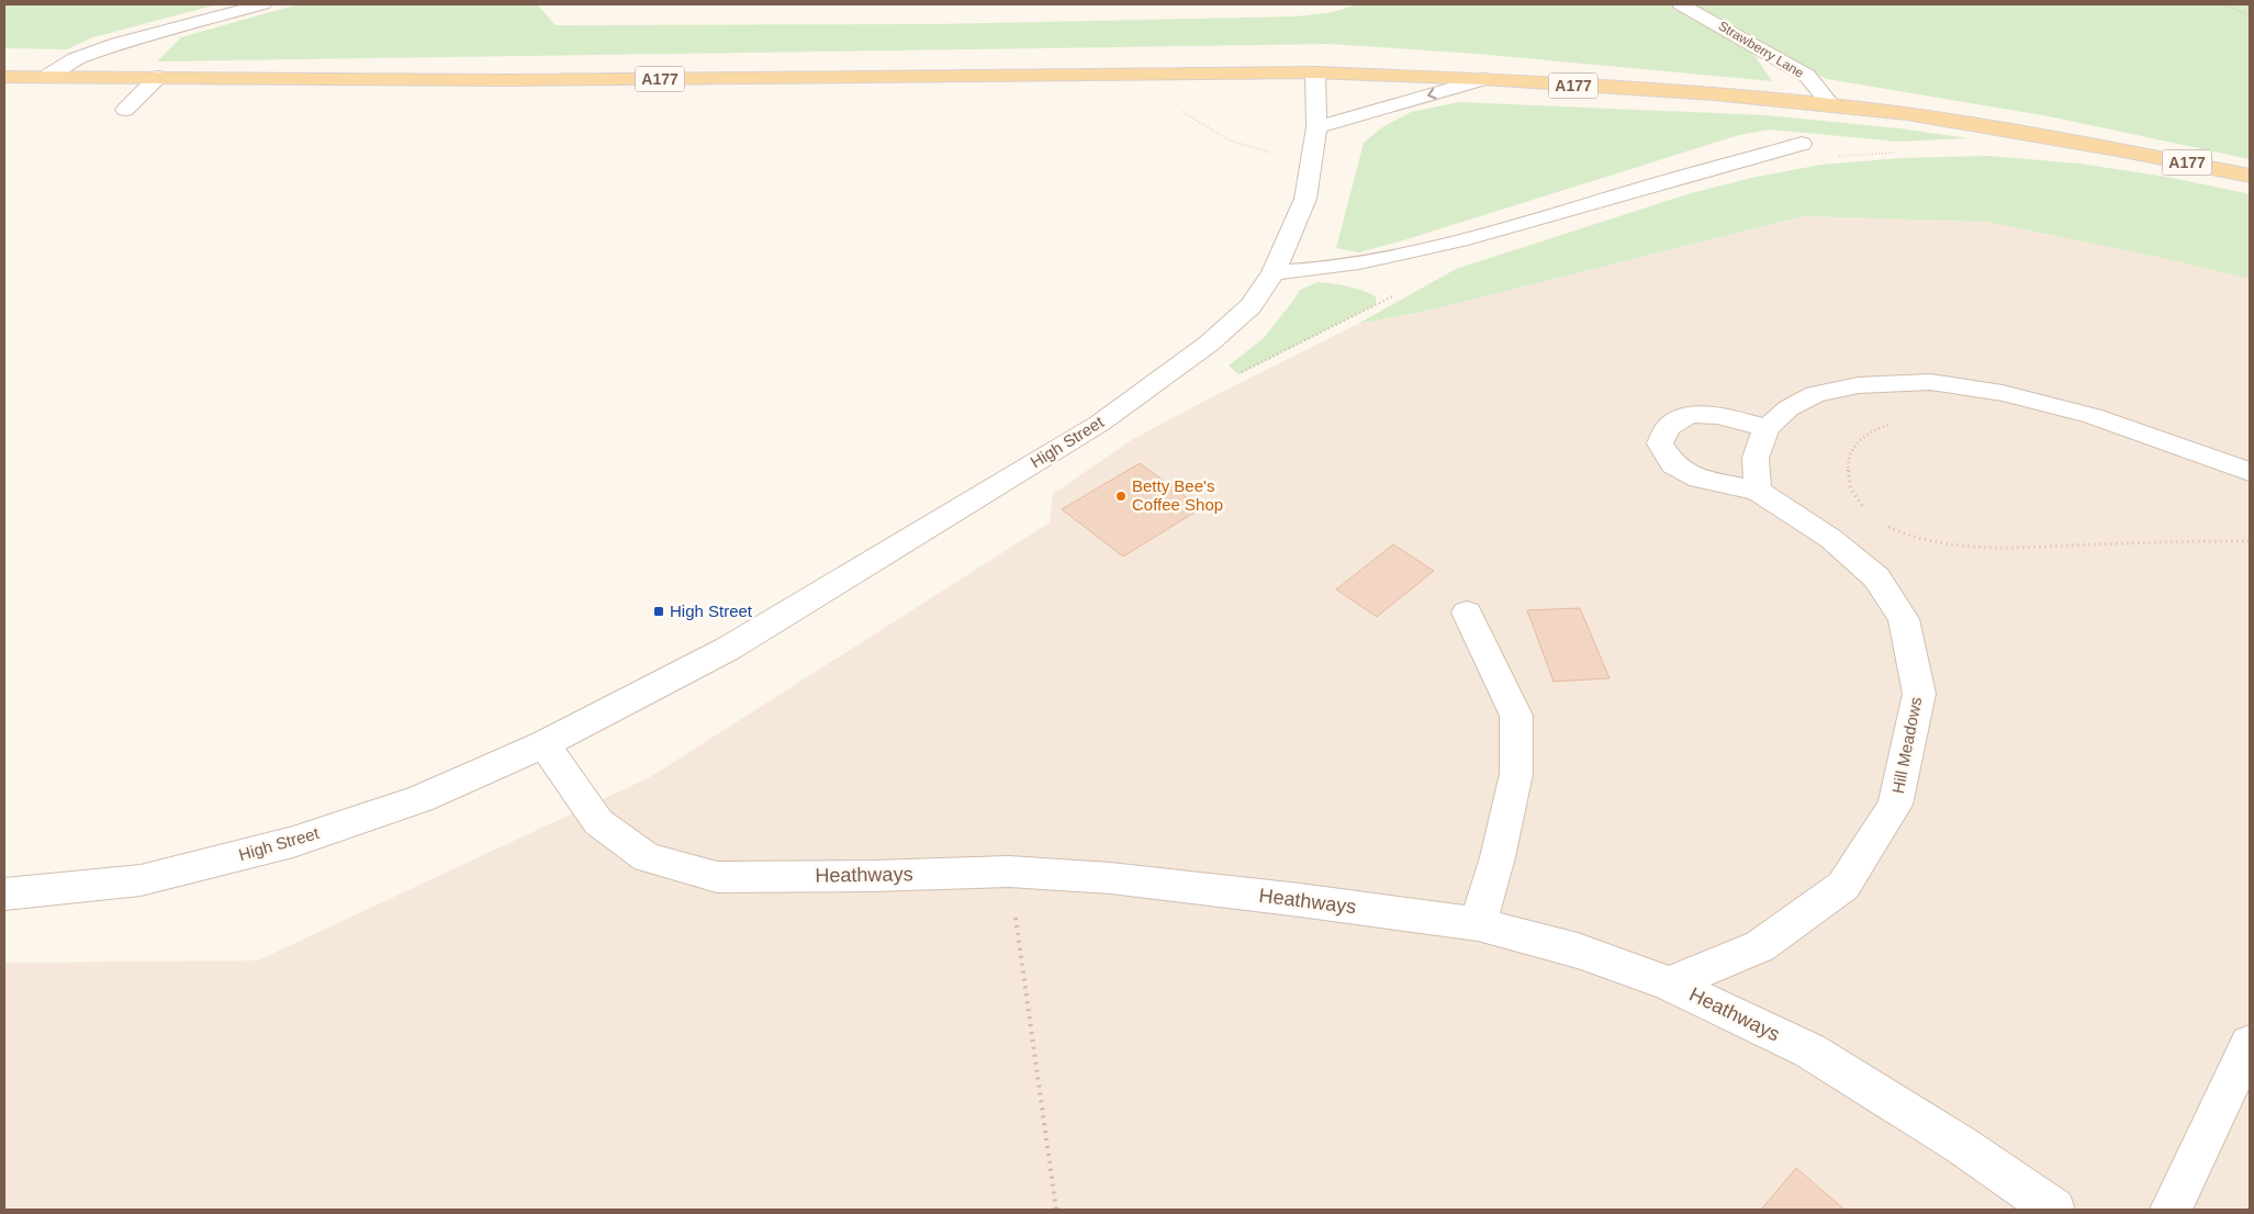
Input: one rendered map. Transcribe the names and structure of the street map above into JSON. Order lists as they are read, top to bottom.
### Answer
{
  "streets": {
    "main road": ["A177"],
    "street": [
      "Strawberry Lane",
      "High Street",
      "Hill Meadows",
      "Heathways"
    ]
  },
  "crossings": [
    ["Strawberry Lane", "A177"],
    ["A177", "High Street"],
    ["High Street", "Heathways"],
    ["Hill Meadows", "Heathways"]
  ],
  "places": {
    "other": ["Betty Bee's Coffee Shop"],
    "transit": ["High Street"]
  }
}
